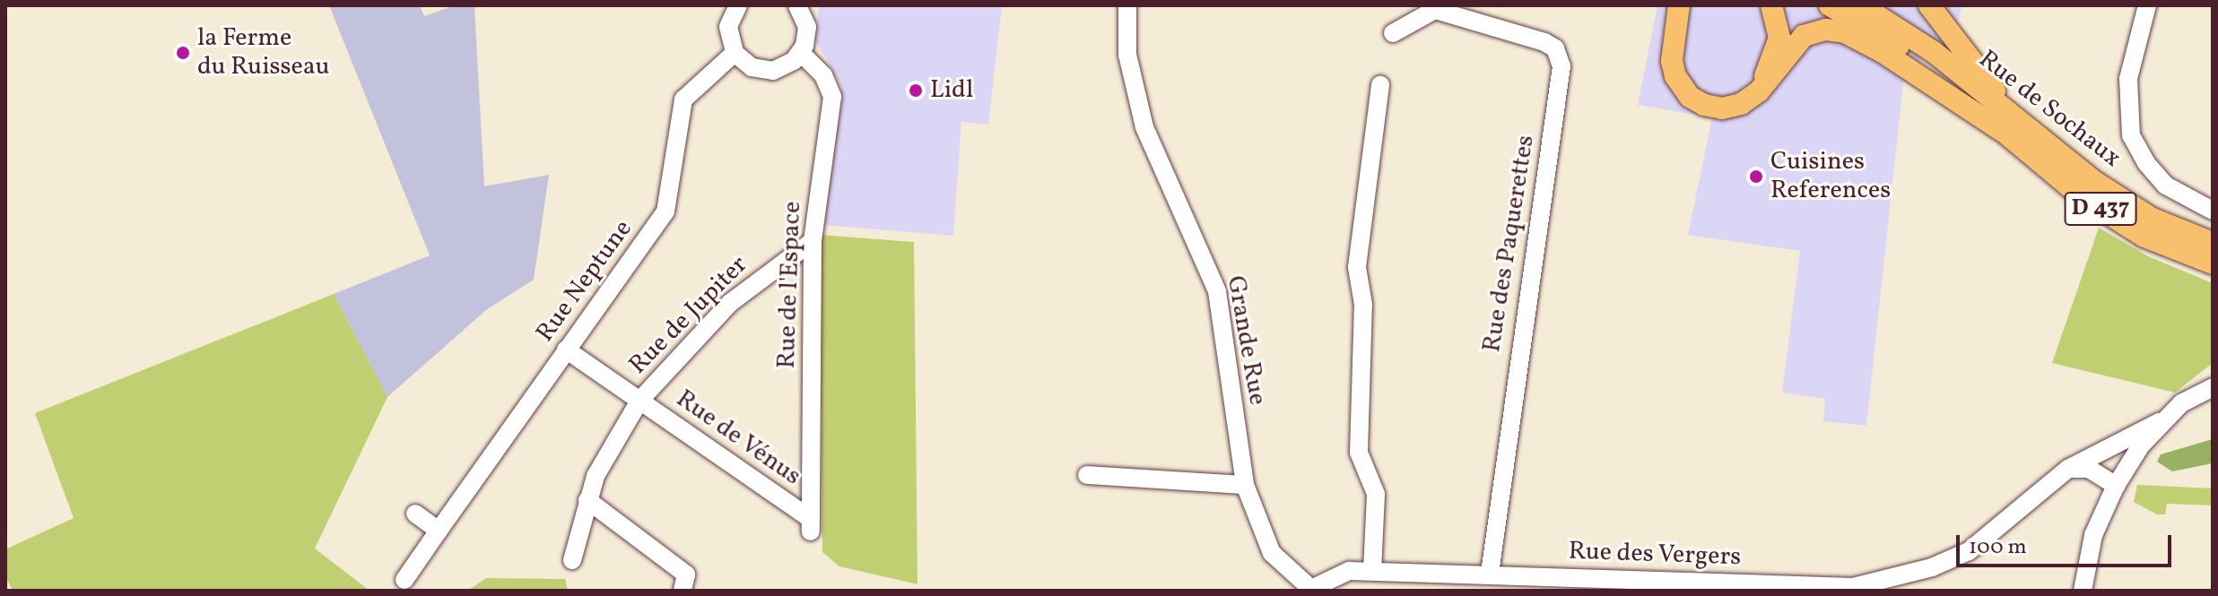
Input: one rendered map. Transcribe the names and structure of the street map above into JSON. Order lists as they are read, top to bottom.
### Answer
{
  "streets": {
    "main road": ["Rue de Sochaux", "D 437"],
    "street": [
      "Rue des Paquerettes",
      "Rue Neptune",
      "Rue de l'Espace",
      "Rue de Jupiter",
      "Grande Rue",
      "Rue de Vénus",
      "Rue des Vergers"
    ]
  },
  "crossings": [
    ["Rue des Paquerettes", "Rue des Vergers"],
    ["Rue Neptune", "Rue de Vénus"],
    ["Rue de l'Espace", "Rue de Jupiter"],
    ["Rue de l'Espace", "Rue de Vénus"],
    ["Rue de Jupiter", "Rue de Vénus"],
    ["Grande Rue", "Rue des Vergers"]
  ],
  "places": ["la Ferme du Ruisseau", "Lidl", "Cuisines References"],
  "scale_bar": "100 m"
}
